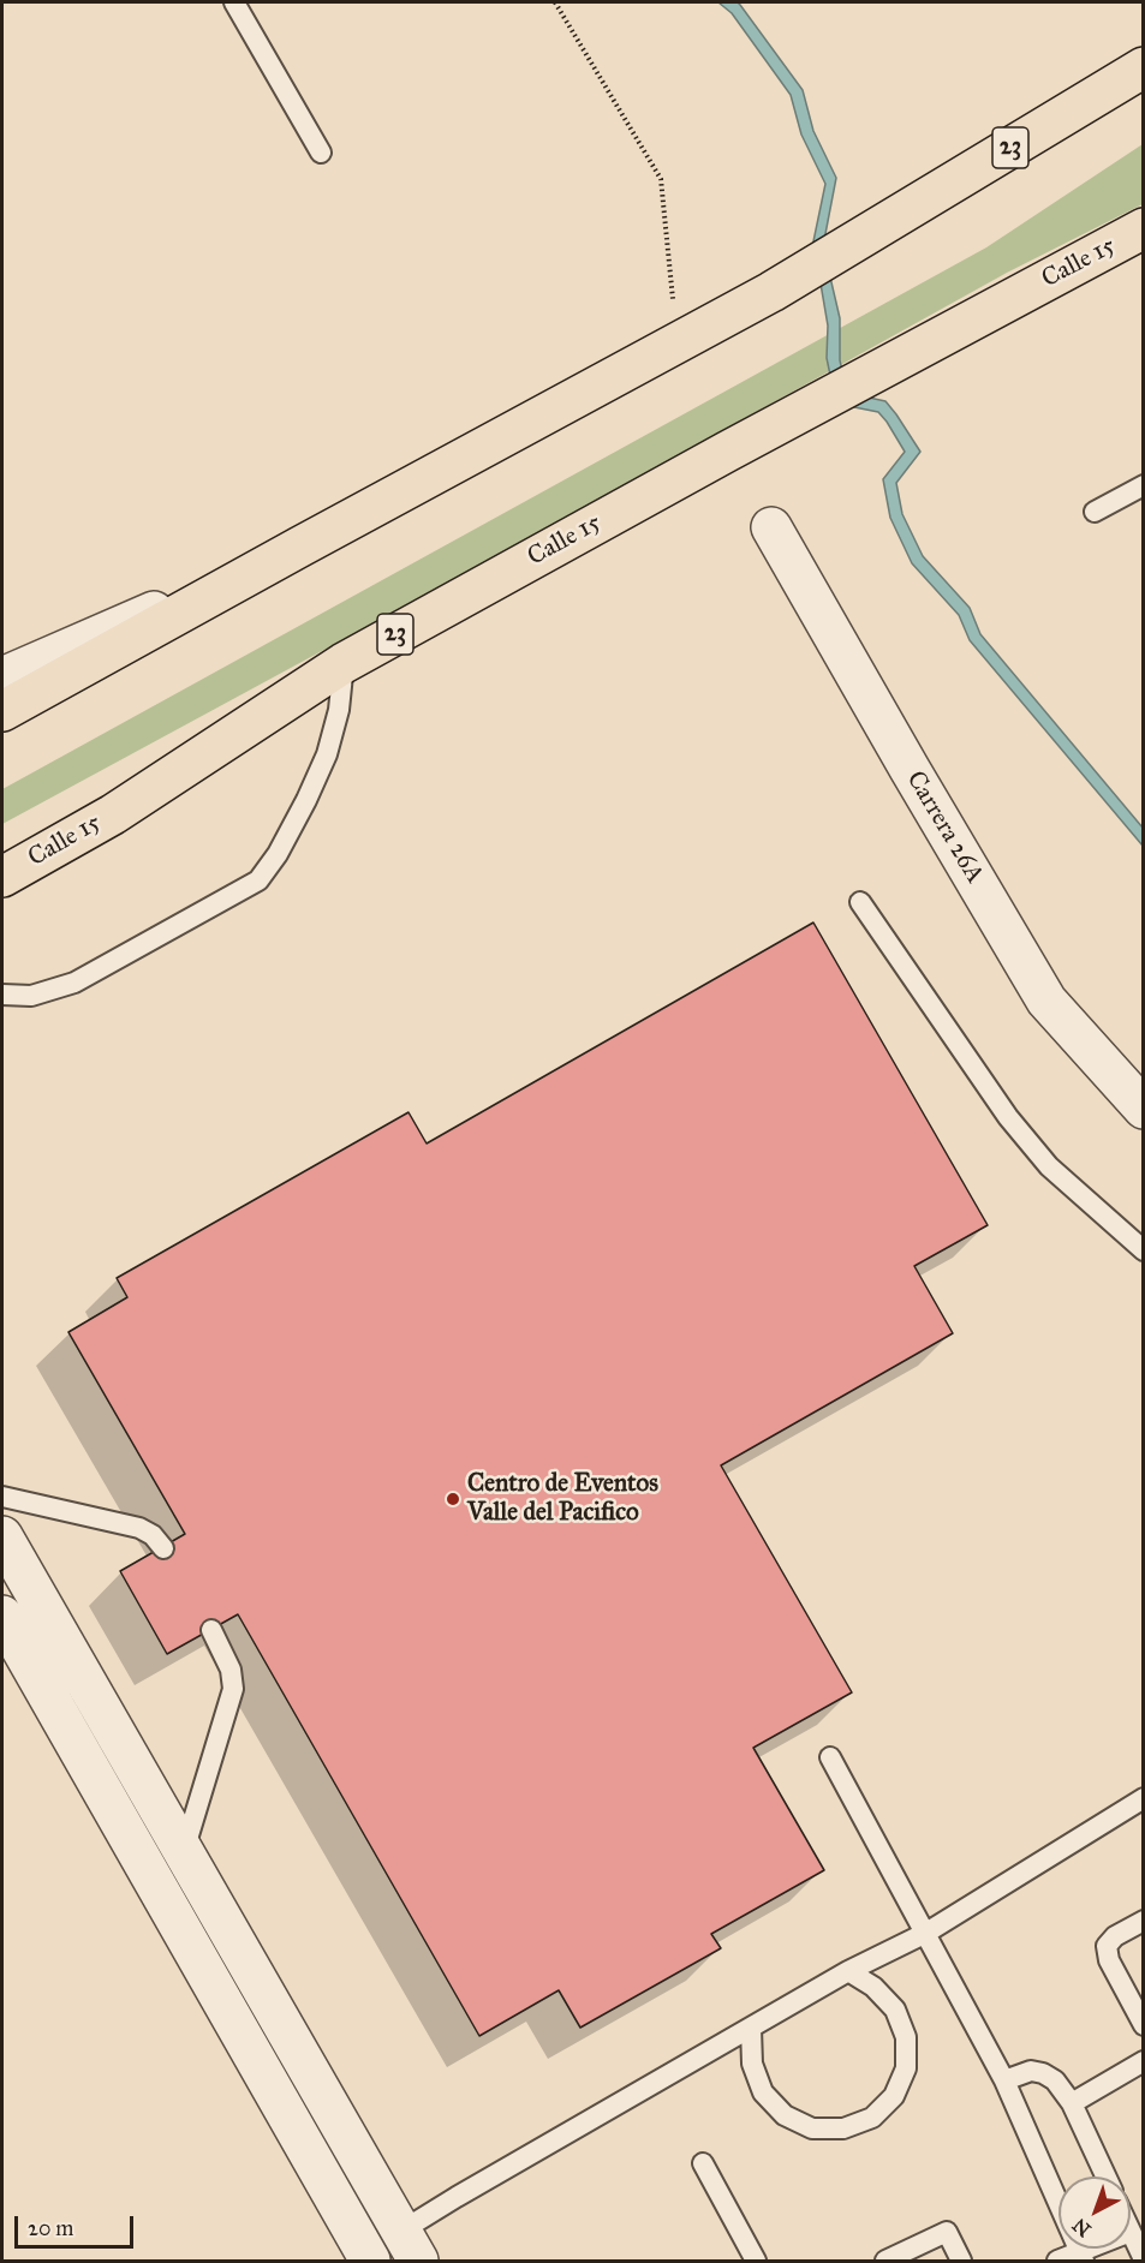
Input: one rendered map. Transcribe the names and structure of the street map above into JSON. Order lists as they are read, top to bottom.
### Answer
{
  "streets": {
    "main road": ["23", "Calle 15"],
    "street": ["Carrera 26A"]
  },
  "places": ["Centro de Eventos Valle del Pacifico"],
  "scale_bar": "20 m",
  "north": "bottom left"
}
